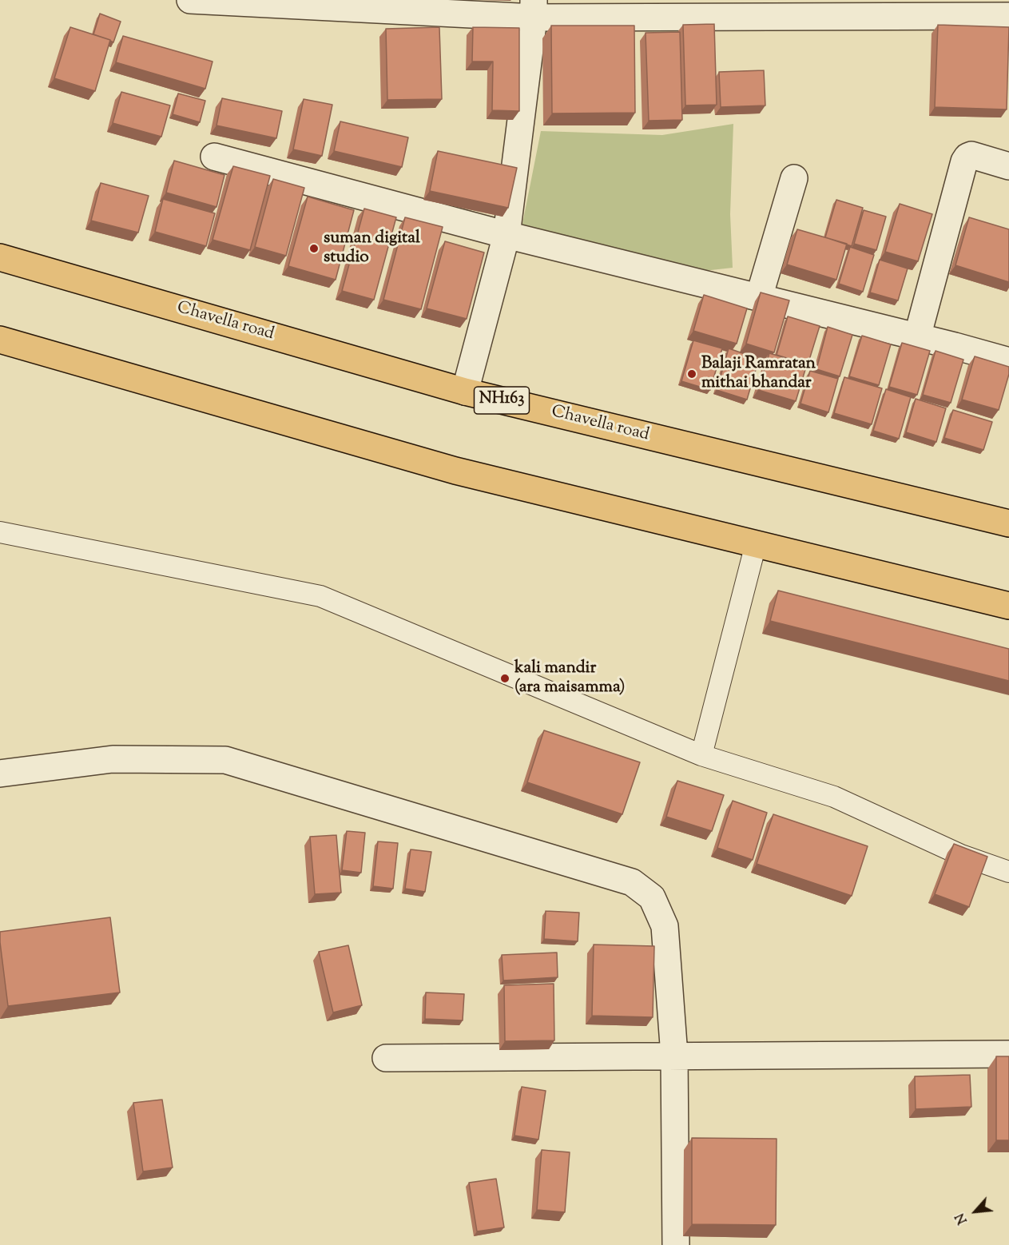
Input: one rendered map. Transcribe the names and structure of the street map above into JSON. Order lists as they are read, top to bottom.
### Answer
{
  "streets": {
    "highway": ["Chavella road", "NH163"]
  },
  "places": ["suman digital studio", "Balaji Ramratan mithai bhandar", "kali mandir (ara maisamma)"],
  "north": "bottom left"
}
